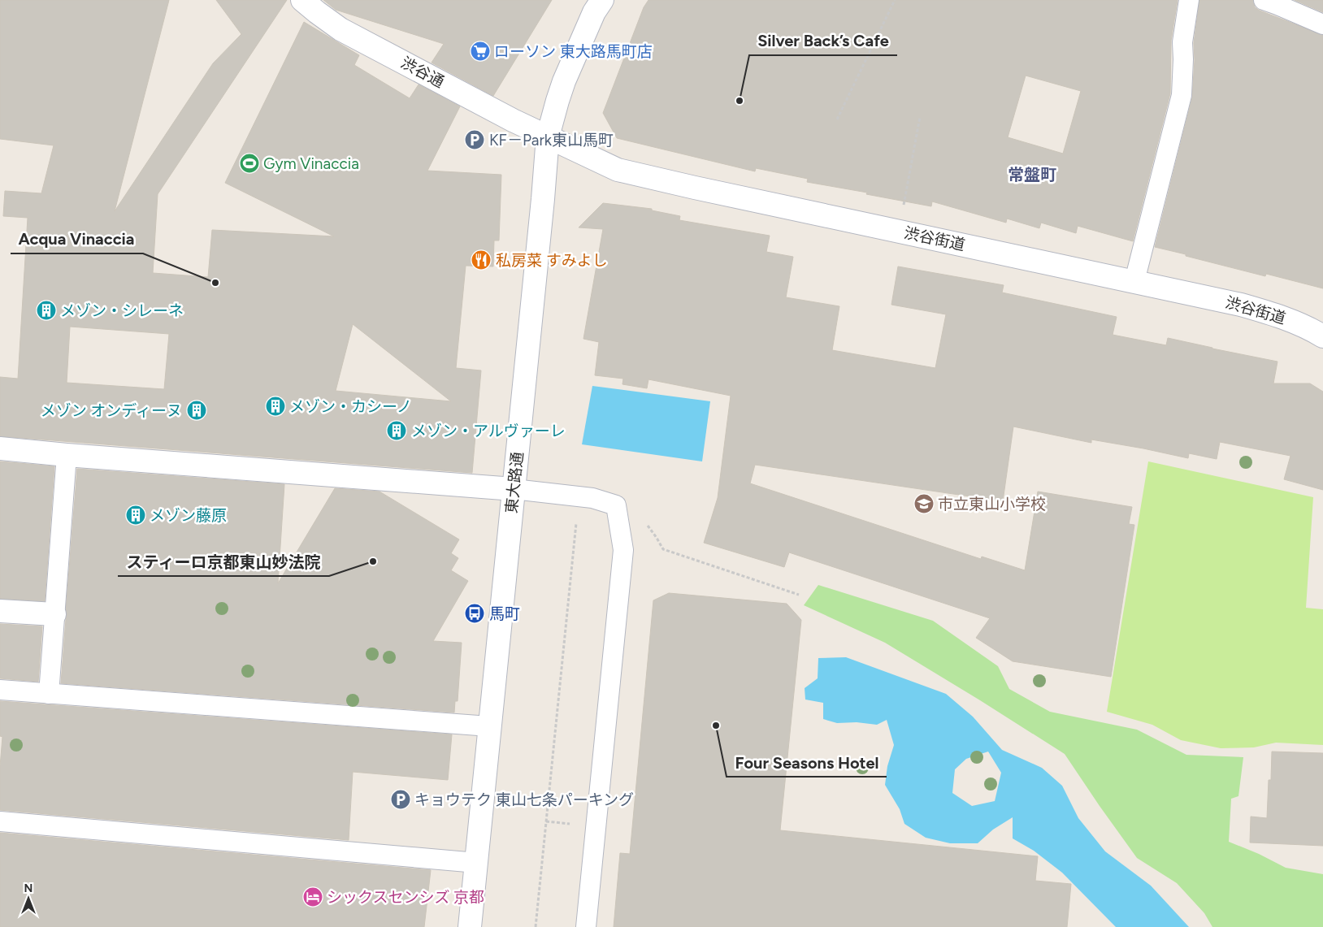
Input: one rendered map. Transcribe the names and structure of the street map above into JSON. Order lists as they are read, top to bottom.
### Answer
{
  "streets": {
    "main road": ["渋谷通", "渋谷街道", "東大路通"]
  },
  "crossings": [
    ["渋谷通", "渋谷街道"],
    ["渋谷通", "東大路通"],
    ["渋谷街道", "東大路通"]
  ],
  "districts": ["常盤町"],
  "places": {
    "supermarket": ["ローソン 東大路馬町店"],
    "other": [
      "Silver Back’s Cafe",
      "Acqua Vinaccia",
      "スティーロ京都東山妙法院",
      "Four Seasons Hotel"
    ],
    "parking": ["KF－Park東山馬町", "キョウテク 東山七条パーキング"],
    "sports": ["Gym Vinaccia"],
    "restaurant": ["私房菜 すみよし"],
    "building": [
      "メゾン・シレーネ",
      "メゾン・カシーノ",
      "メゾン オンディーヌ",
      "メゾン・アルヴァーレ",
      "メゾン藤原"
    ],
    "school or university": ["市立東山小学校"],
    "bus stop": ["馬町"],
    "hotel": ["シックスセンシズ 京都"]
  },
  "north": "top"
}
